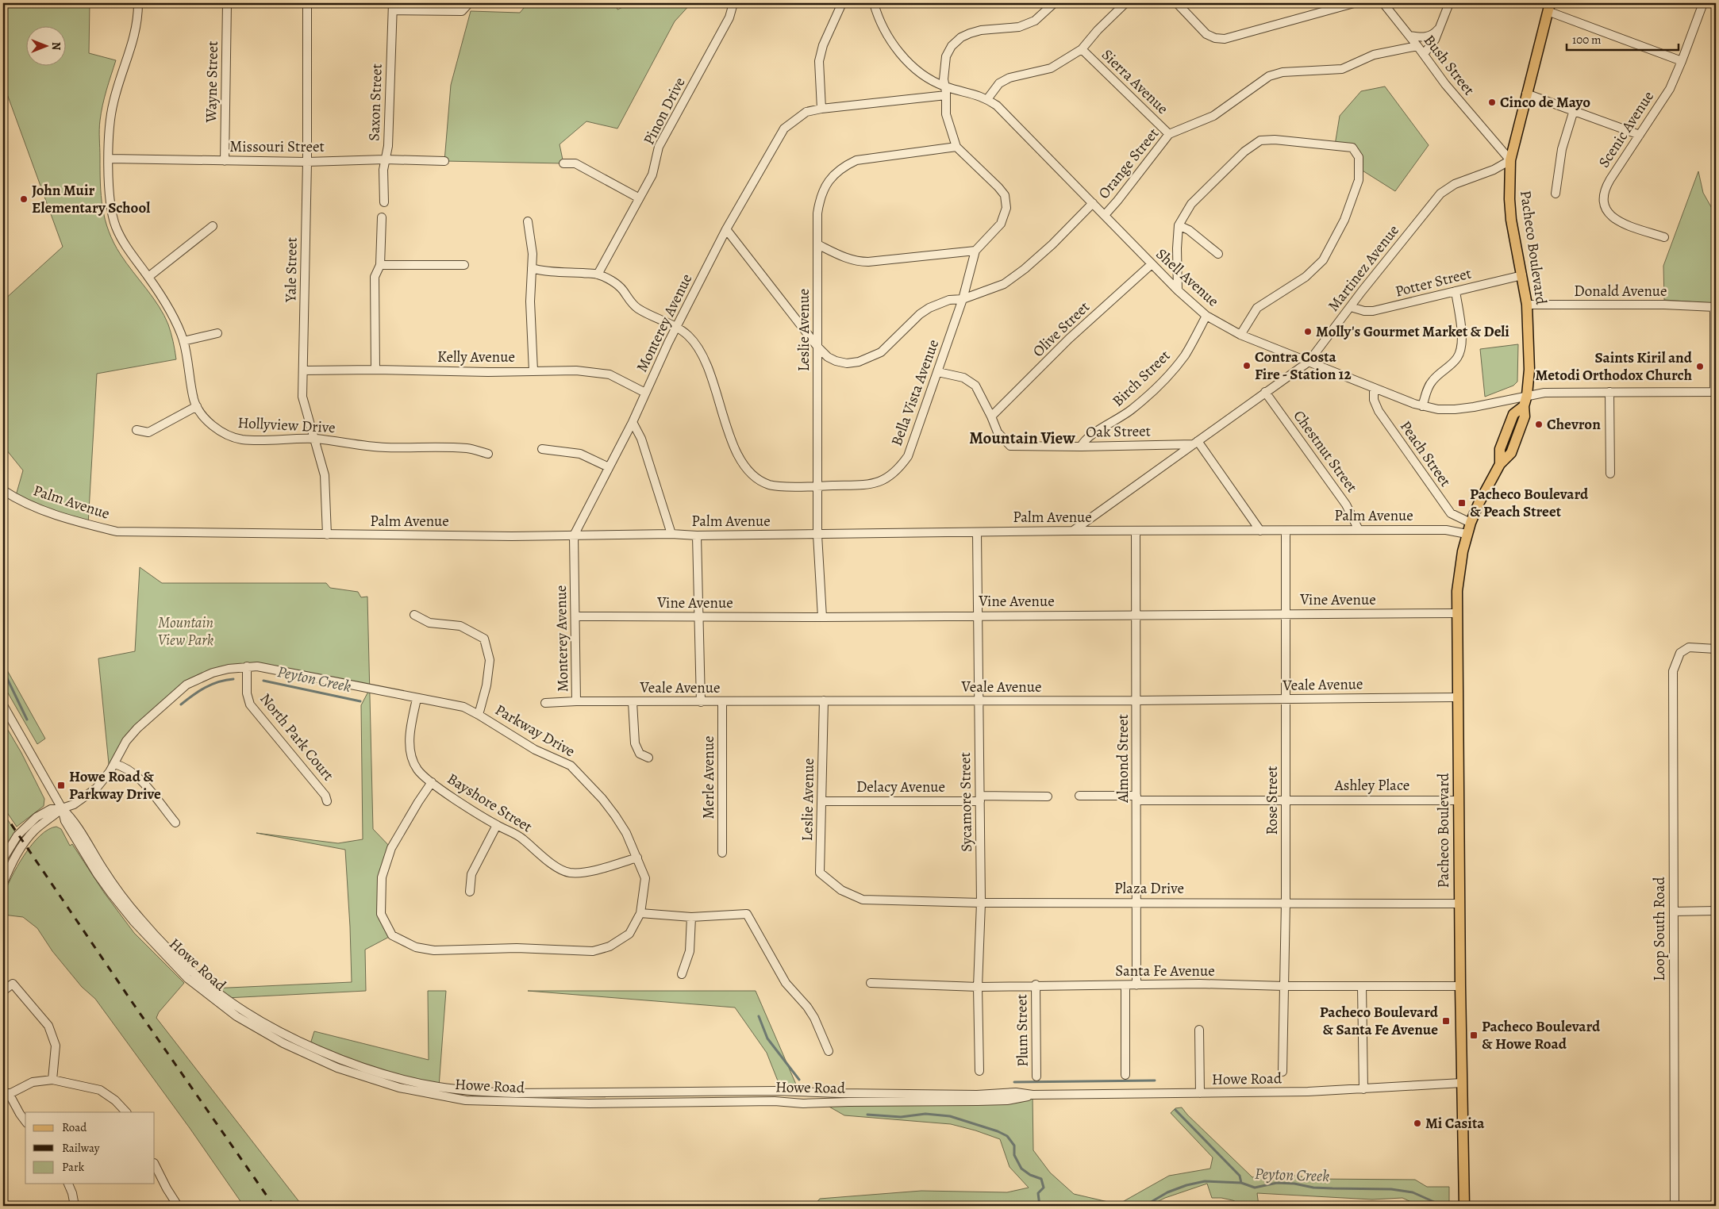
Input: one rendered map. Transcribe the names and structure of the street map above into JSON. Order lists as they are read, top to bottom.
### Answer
{
  "streets": {
    "main road": ["Pacheco Boulevard"],
    "street": [
      "Bush Street",
      "Wayne Street",
      "Sierra Avenue",
      "Saxon Street",
      "Pinon Drive",
      "Scenic Avenue",
      "Missouri Street",
      "Orange Street",
      "Martinez Avenue",
      "Yale Street",
      "Shell Avenue",
      "Potter Street",
      "Donald Avenue",
      "Monterey Avenue",
      "Olive Street",
      "Leslie Avenue",
      "Kelly Avenue",
      "Birch Street",
      "Bella Vista Avenue",
      "Hollyview Drive",
      "Oak Street",
      "Chestnut Street",
      "Peach Street",
      "Palm Avenue",
      "Vine Avenue",
      "Veale Avenue",
      "Parkway Drive",
      "North Park Court",
      "Almond Street",
      "Merle Avenue",
      "Ashley Place",
      "Delacy Avenue",
      "Rose Street",
      "Sycamore Street",
      "Bayshore Street",
      "Plaza Drive",
      "Loop South Road",
      "Howe Road",
      "Santa Fe Avenue",
      "Plum Street"
    ]
  },
  "crossings": [
    ["Bush Street", "Orange Street"],
    ["Bush Street", "Pacheco Boulevard"],
    ["Bush Street", "Martinez Avenue"],
    ["Wayne Street", "Missouri Street"],
    ["Sierra Avenue", "Orange Street"],
    ["Saxon Street", "Missouri Street"],
    ["Pinon Drive", "Bella Vista Avenue"],
    ["Missouri Street", "Yale Street"],
    ["Missouri Street", "Hollyview Drive"],
    ["Orange Street", "Shell Avenue"],
    ["Orange Street", "Monterey Avenue"],
    ["Orange Street", "Leslie Avenue"],
    ["Orange Street", "Bella Vista Avenue"],
    ["Pacheco Boulevard", "Martinez Avenue"],
    ["Pacheco Boulevard", "Shell Avenue"],
    ["Pacheco Boulevard", "Potter Street"],
    ["Pacheco Boulevard", "Donald Avenue"],
    ["Pacheco Boulevard", "Peach Street"],
    ["Pacheco Boulevard", "Palm Avenue"],
    ["Pacheco Boulevard", "Vine Avenue"],
    ["Pacheco Boulevard", "Veale Avenue"],
    ["Pacheco Boulevard", "Ashley Place"],
    ["Pacheco Boulevard", "Plaza Drive"],
    ["Pacheco Boulevard", "Howe Road"],
    ["Pacheco Boulevard", "Santa Fe Avenue"],
    ["Martinez Avenue", "Shell Avenue"],
    ["Martinez Avenue", "Potter Street"],
    ["Martinez Avenue", "Oak Street"],
    ["Martinez Avenue", "Chestnut Street"],
    ["Martinez Avenue", "Palm Avenue"],
    ["Yale Street", "Kelly Avenue"],
    ["Yale Street", "Hollyview Drive"],
    ["Yale Street", "Palm Avenue"],
    ["Shell Avenue", "Donald Avenue"],
    ["Shell Avenue", "Olive Street"],
    ["Shell Avenue", "Birch Street"],
    ["Shell Avenue", "Bella Vista Avenue"],
    ["Shell Avenue", "Peach Street"],
    ["Monterey Avenue", "Kelly Avenue"],
    ["Monterey Avenue", "Bella Vista Avenue"],
    ["Monterey Avenue", "Palm Avenue"],
    ["Monterey Avenue", "Vine Avenue"],
    ["Monterey Avenue", "Veale Avenue"],
    ["Olive Street", "Oak Street"],
    ["Leslie Avenue", "Bella Vista Avenue"],
    ["Leslie Avenue", "Palm Avenue"],
    ["Leslie Avenue", "Vine Avenue"],
    ["Leslie Avenue", "Veale Avenue"],
    ["Leslie Avenue", "Delacy Avenue"],
    ["Leslie Avenue", "Plaza Drive"],
    ["Birch Street", "Oak Street"],
    ["Bella Vista Avenue", "Oak Street"],
    ["Chestnut Street", "Palm Avenue"],
    ["Palm Avenue", "Almond Street"],
    ["Palm Avenue", "Rose Street"],
    ["Palm Avenue", "Sycamore Street"],
    ["Vine Avenue", "Almond Street"],
    ["Vine Avenue", "Rose Street"],
    ["Vine Avenue", "Sycamore Street"],
    ["Veale Avenue", "Almond Street"],
    ["Veale Avenue", "Merle Avenue"],
    ["Veale Avenue", "Rose Street"],
    ["Veale Avenue", "Sycamore Street"],
    ["Parkway Drive", "North Park Court"],
    ["Parkway Drive", "Bayshore Street"],
    ["Parkway Drive", "Howe Road"],
    ["Almond Street", "Plaza Drive"],
    ["Almond Street", "Santa Fe Avenue"],
    ["Ashley Place", "Rose Street"],
    ["Delacy Avenue", "Sycamore Street"],
    ["Rose Street", "Plaza Drive"],
    ["Rose Street", "Santa Fe Avenue"],
    ["Sycamore Street", "Plaza Drive"],
    ["Sycamore Street", "Santa Fe Avenue"],
    ["Santa Fe Avenue", "Plum Street"]
  ],
  "districts": ["Mountain View"],
  "water": ["Peyton Creek"],
  "parks": ["Mountain View Park"],
  "places": {
    "other": [
      "Cinco de Mayo",
      "John Muir Elementary School",
      "Molly's Gourmet Market & Deli",
      "Contra Costa Fire - Station 12",
      "Saints Kiril and Metodi Orthodox Church",
      "Chevron",
      "Mi Casita"
    ],
    "transit": [
      "Pacheco Boulevard & Peach Street",
      "Howe Road & Parkway Drive",
      "Pacheco Boulevard & Santa Fe Avenue",
      "Pacheco Boulevard & Howe Road"
    ]
  },
  "legend": ["Road", "Railway", "Park"],
  "scale_bar": "100 m",
  "north": "right"
}
